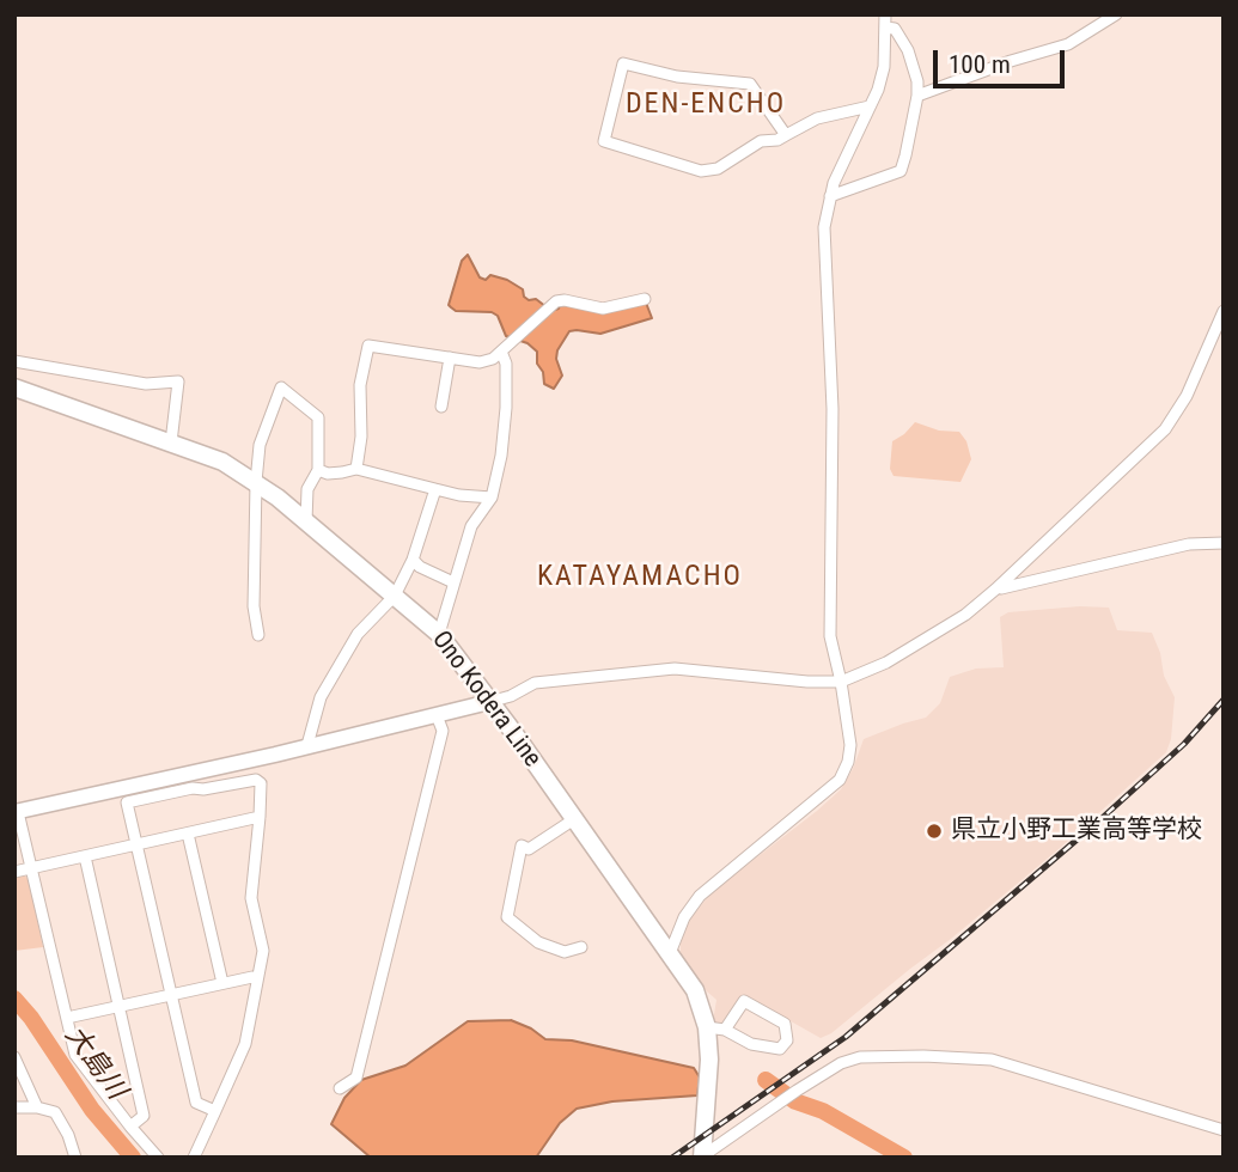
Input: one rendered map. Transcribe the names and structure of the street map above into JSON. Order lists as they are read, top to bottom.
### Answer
{
  "streets": {
    "main road": ["Ono Kodera Line"]
  },
  "districts": ["DEN-ENCHO", "KATAYAMACHO"],
  "water": ["大島川"],
  "places": ["県立小野工業高等学校"],
  "scale_bar": "100 m"
}
